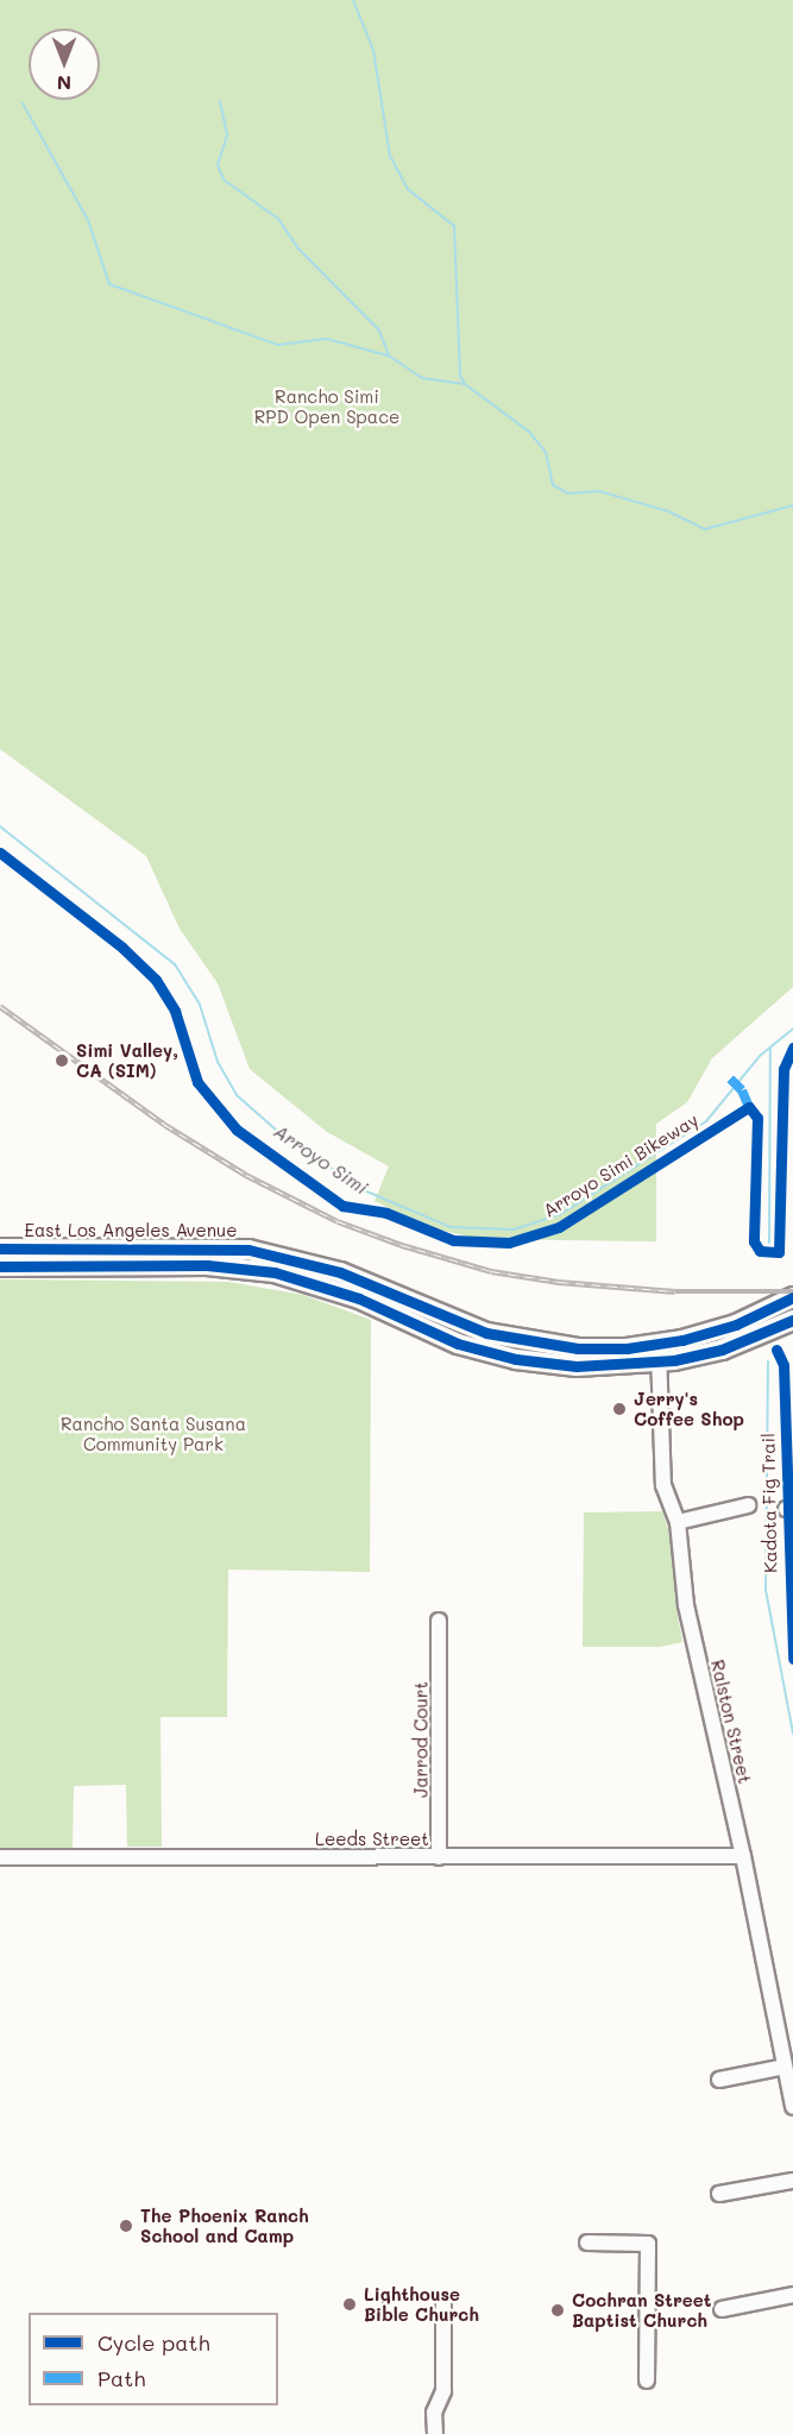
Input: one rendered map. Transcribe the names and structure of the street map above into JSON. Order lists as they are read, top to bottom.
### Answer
{
  "streets": {
    "main road": ["East Los Angeles Avenue"],
    "street": ["Ralston Street", "Jarrod Court", "Leeds Street"],
    "cycle path": ["Arroyo Simi Bikeway", "Kadota Fig Trail"]
  },
  "crossings": [
    ["East Los Angeles Avenue", "Ralston Street"],
    ["Ralston Street", "Leeds Street"],
    ["Jarrod Court", "Leeds Street"]
  ],
  "water": ["Arroyo Simi"],
  "parks": ["Rancho Simi RPD Open Space", "Rancho Santa Susana Community Park"],
  "places": [
    "Simi Valley, CA (SIM)",
    "Jerry's Coffee Shop",
    "The Phoenix Ranch School and Camp",
    "Lighthouse Bible Church",
    "Cochran Street Baptist Church"
  ],
  "legend": ["Cycle path", "Path"],
  "north": "bottom"
}
